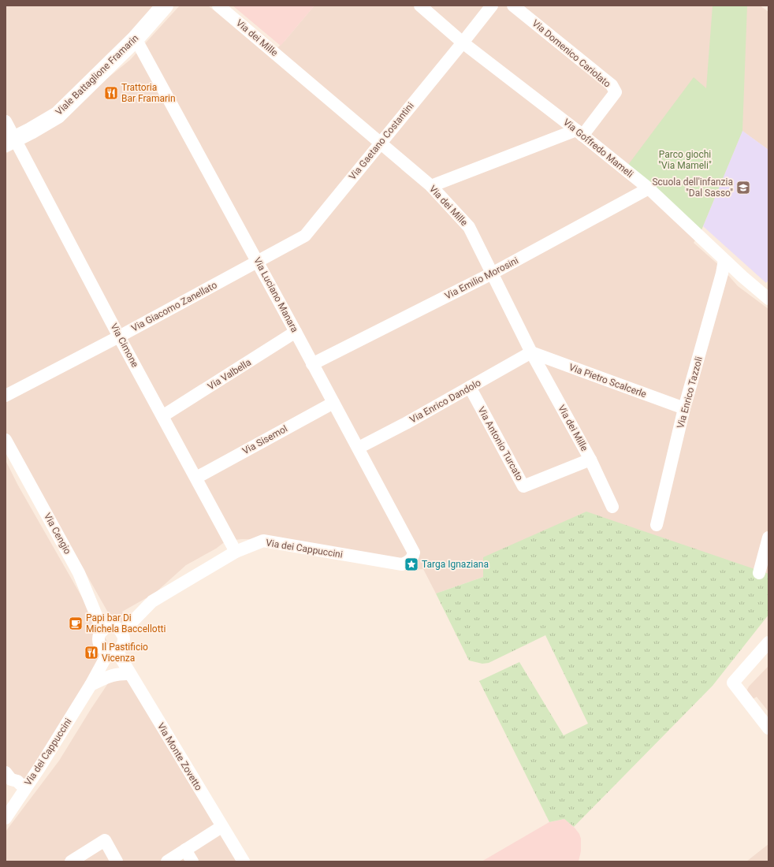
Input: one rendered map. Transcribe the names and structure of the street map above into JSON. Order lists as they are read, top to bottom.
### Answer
{
  "streets": {
    "street": [
      "Via dei Mille",
      "Via Domenico Cariolato",
      "Viale Battaglione Framarin",
      "Via Gaetano Costantini",
      "Via Goffredo Mameli",
      "Via Emilio Morosini",
      "Via Luciano Manara",
      "Via Giacomo Zanellato",
      "Via Cimone",
      "Via Valbella",
      "Via Pietro Scalcerle",
      "Via Enrico Tazzoli",
      "Via Enrico Dandolo",
      "Via Sisemol",
      "Via Antonio Turcato",
      "Via Cengio",
      "Via dei Cappuccini",
      "Via Monte Zovetto"
    ]
  },
  "crossings": [
    ["Via dei Mille", "Via Gaetano Costantini"],
    ["Via dei Mille", "Via Emilio Morosini"],
    ["Via dei Mille", "Via Pietro Scalcerle"],
    ["Via dei Mille", "Via Enrico Dandolo"],
    ["Via dei Mille", "Via Antonio Turcato"],
    ["Via Domenico Cariolato", "Via Goffredo Mameli"],
    ["Viale Battaglione Framarin", "Via Luciano Manara"],
    ["Viale Battaglione Framarin", "Via Cimone"],
    ["Via Gaetano Costantini", "Via Goffredo Mameli"],
    ["Via Gaetano Costantini", "Via Luciano Manara"],
    ["Via Gaetano Costantini", "Via Giacomo Zanellato"],
    ["Via Goffredo Mameli", "Via Emilio Morosini"],
    ["Via Goffredo Mameli", "Via Enrico Tazzoli"],
    ["Via Emilio Morosini", "Via Luciano Manara"],
    ["Via Luciano Manara", "Via Giacomo Zanellato"],
    ["Via Luciano Manara", "Via Valbella"],
    ["Via Luciano Manara", "Via Enrico Dandolo"],
    ["Via Luciano Manara", "Via Sisemol"],
    ["Via Luciano Manara", "Via dei Cappuccini"],
    ["Via Giacomo Zanellato", "Via Cimone"],
    ["Via Cimone", "Via Valbella"],
    ["Via Cimone", "Via Sisemol"],
    ["Via Cimone", "Via dei Cappuccini"],
    ["Via Pietro Scalcerle", "Via Enrico Tazzoli"],
    ["Via Pietro Scalcerle", "Via Enrico Dandolo"],
    ["Via Enrico Dandolo", "Via Antonio Turcato"],
    ["Via Cengio", "Via dei Cappuccini"],
    ["Via Cengio", "Via Monte Zovetto"],
    ["Via dei Cappuccini", "Via Monte Zovetto"]
  ],
  "parks": ["Parco giochi \"Via Mameli\""],
  "places": {
    "restaurant": ["Trattoria Bar Framarin", "Il Pastificio Vicenza"],
    "school or university": ["Scuola dell'infanzia \"Dal Sasso\""],
    "place": ["Targa Ignaziana"],
    "cafe": ["Papi bar Di Michela Baccellotti"]
  }
}
